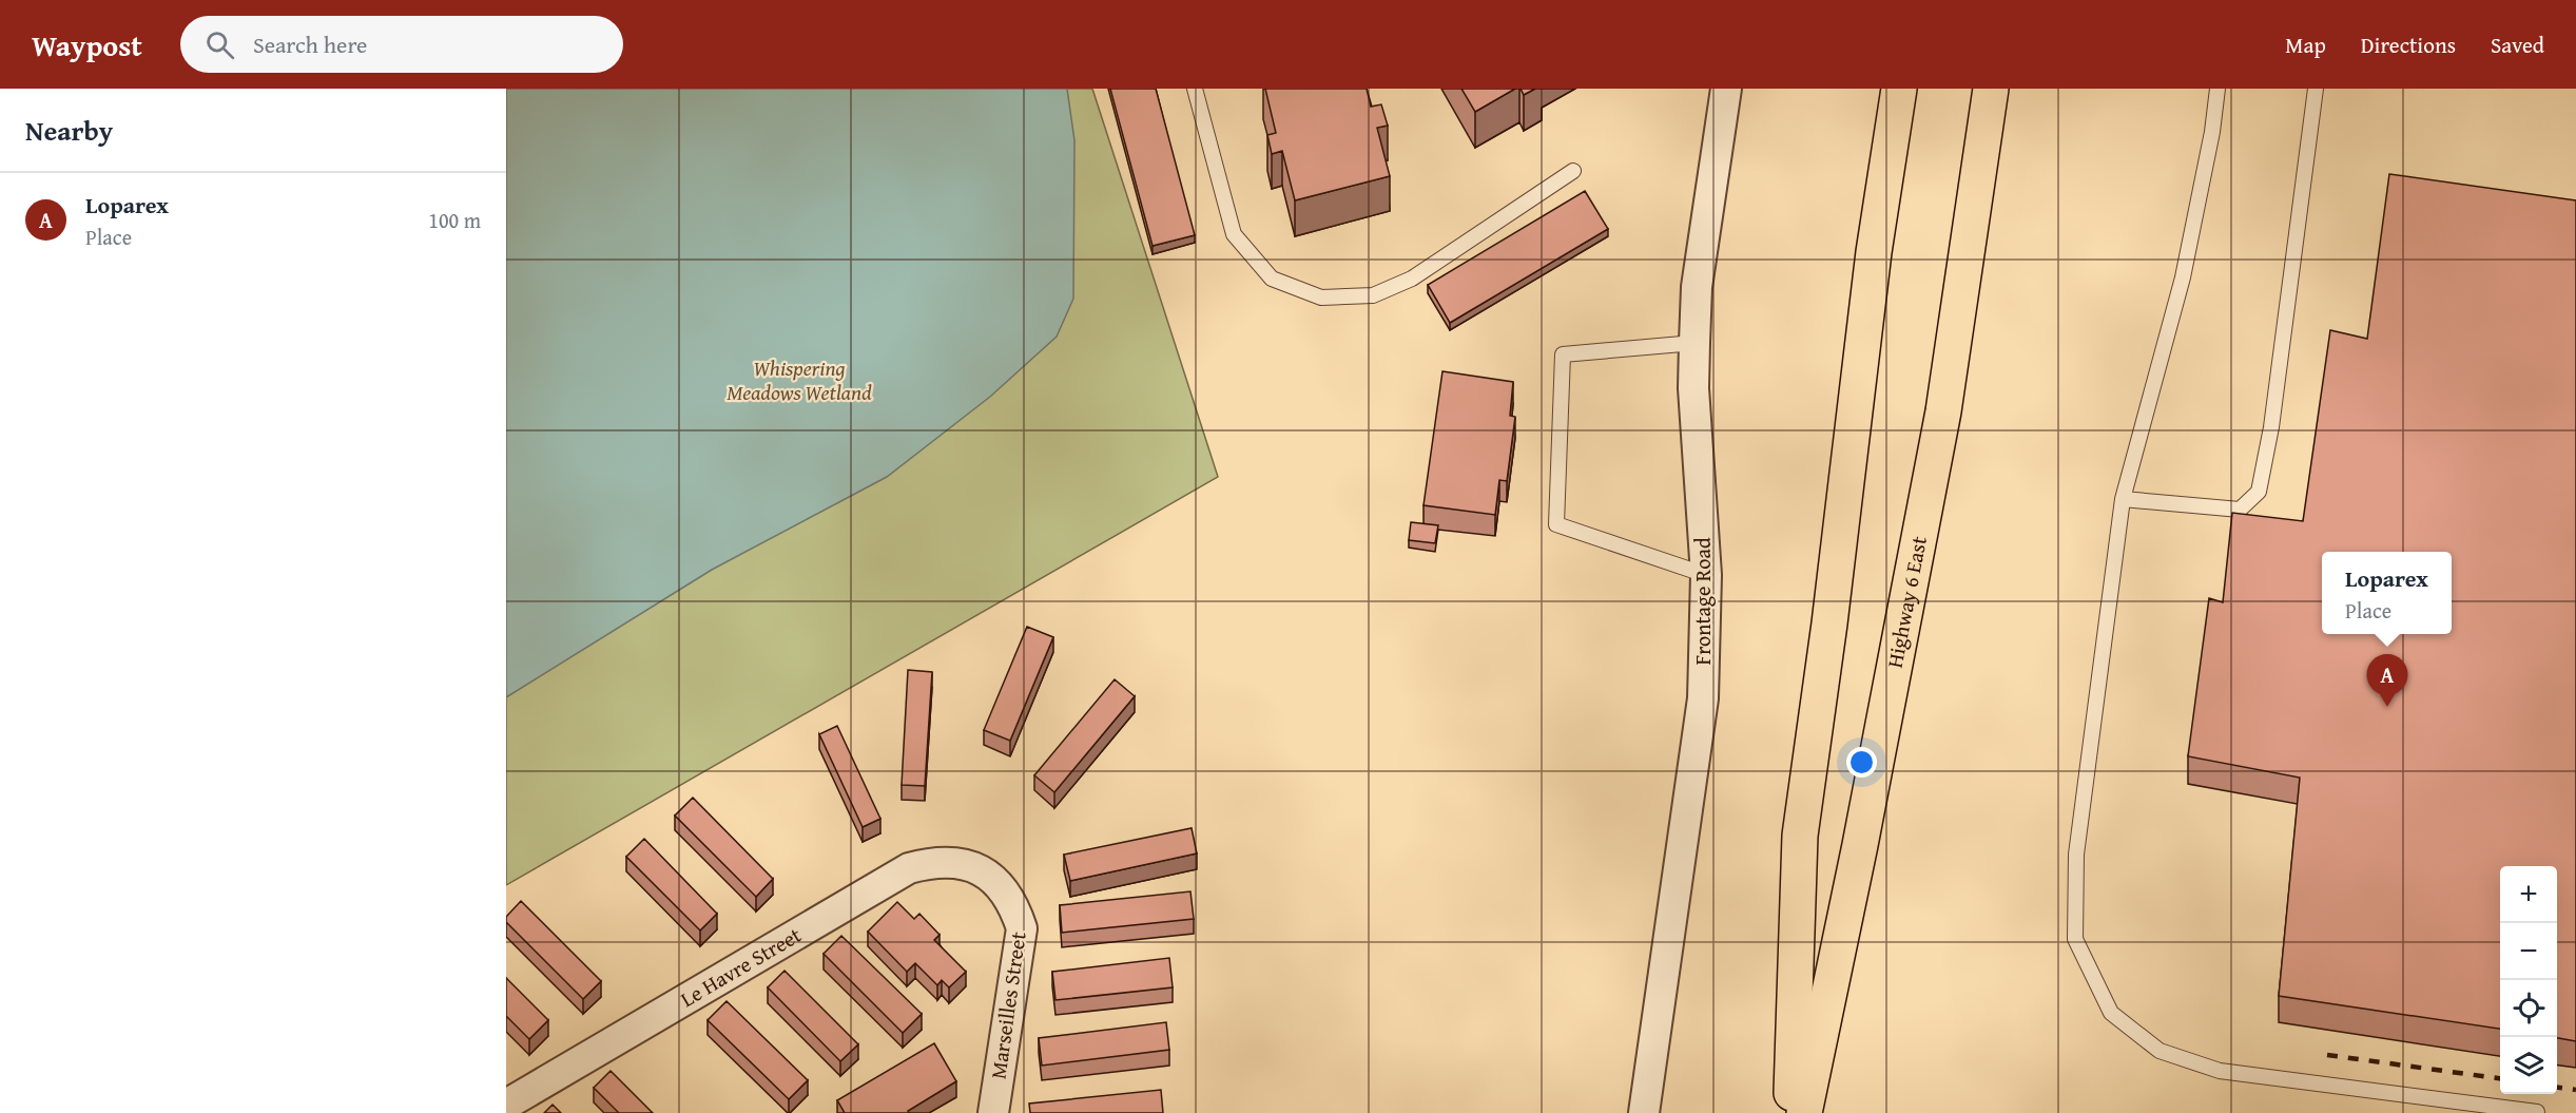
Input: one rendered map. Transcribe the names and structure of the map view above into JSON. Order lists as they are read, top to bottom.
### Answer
{
  "streets": {
    "main road": ["Highway 6 East"],
    "street": ["Frontage Road", "Le Havre Street", "Marseilles Street"]
  },
  "crossings": [
    ["Le Havre Street", "Marseilles Street"]
  ],
  "parks": ["Whispering Meadows Wetland"],
  "page": {
    "header": "Waypost",
    "search": "Search here",
    "nav": ["Map", "Directions", "Saved"],
    "heading": "Nearby",
    "list": [
      {
        "mark": "A",
        "name": "Loparex",
        "note": "Place",
        "value": "100 m"
      }
    ],
    "popup": ["Loparex", "Place"],
    "pins": "A",
    "map_buttons": ["+", "−"]
  }
}
